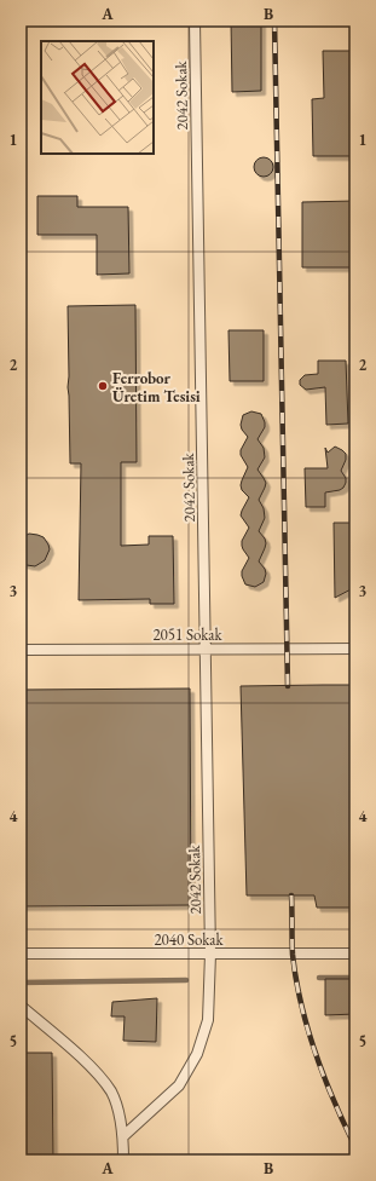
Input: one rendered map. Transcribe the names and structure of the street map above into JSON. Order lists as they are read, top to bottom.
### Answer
{
  "streets": {
    "lane": ["2042 Sokak", "2051 Sokak", "2040 Sokak"]
  },
  "crossings": [
    ["2042 Sokak", "2051 Sokak"],
    ["2042 Sokak", "2040 Sokak"]
  ],
  "places": ["Ferrobor Üretim Tesisi"],
  "grid": {
    "columns": ["A", "B"],
    "rows": [
      "1",
      "2",
      "3",
      "4",
      "5"
    ]
  }
}
